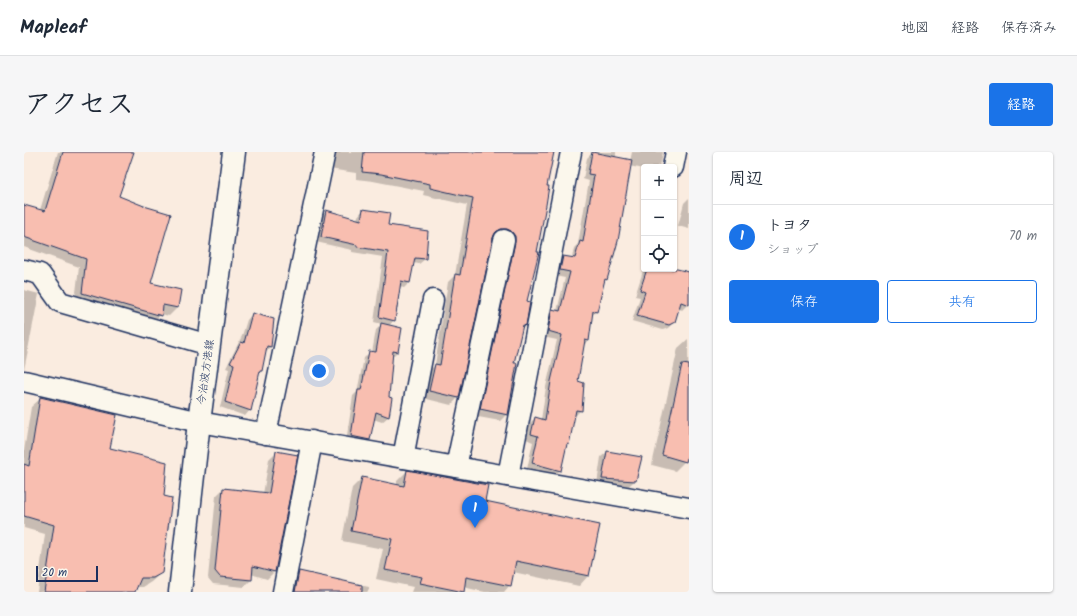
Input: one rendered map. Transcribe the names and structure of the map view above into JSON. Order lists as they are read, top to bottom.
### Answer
{
  "streets": {
    "main road": ["今治波方港線"]
  },
  "scale_bar": "20 m",
  "page": {
    "header": "Mapleaf",
    "nav": ["地図", "経路", "保存済み"],
    "title": "アクセス",
    "buttons": [
      "経路",
      ["保存", "共有"]
    ],
    "heading": "周辺",
    "map_buttons": ["+", "−"],
    "list": [
      {
        "mark": "1",
        "name": "トヨタ",
        "note": "ショップ",
        "value": "70 m"
      }
    ],
    "pins": "1",
    "scale": "20 m"
  }
}
